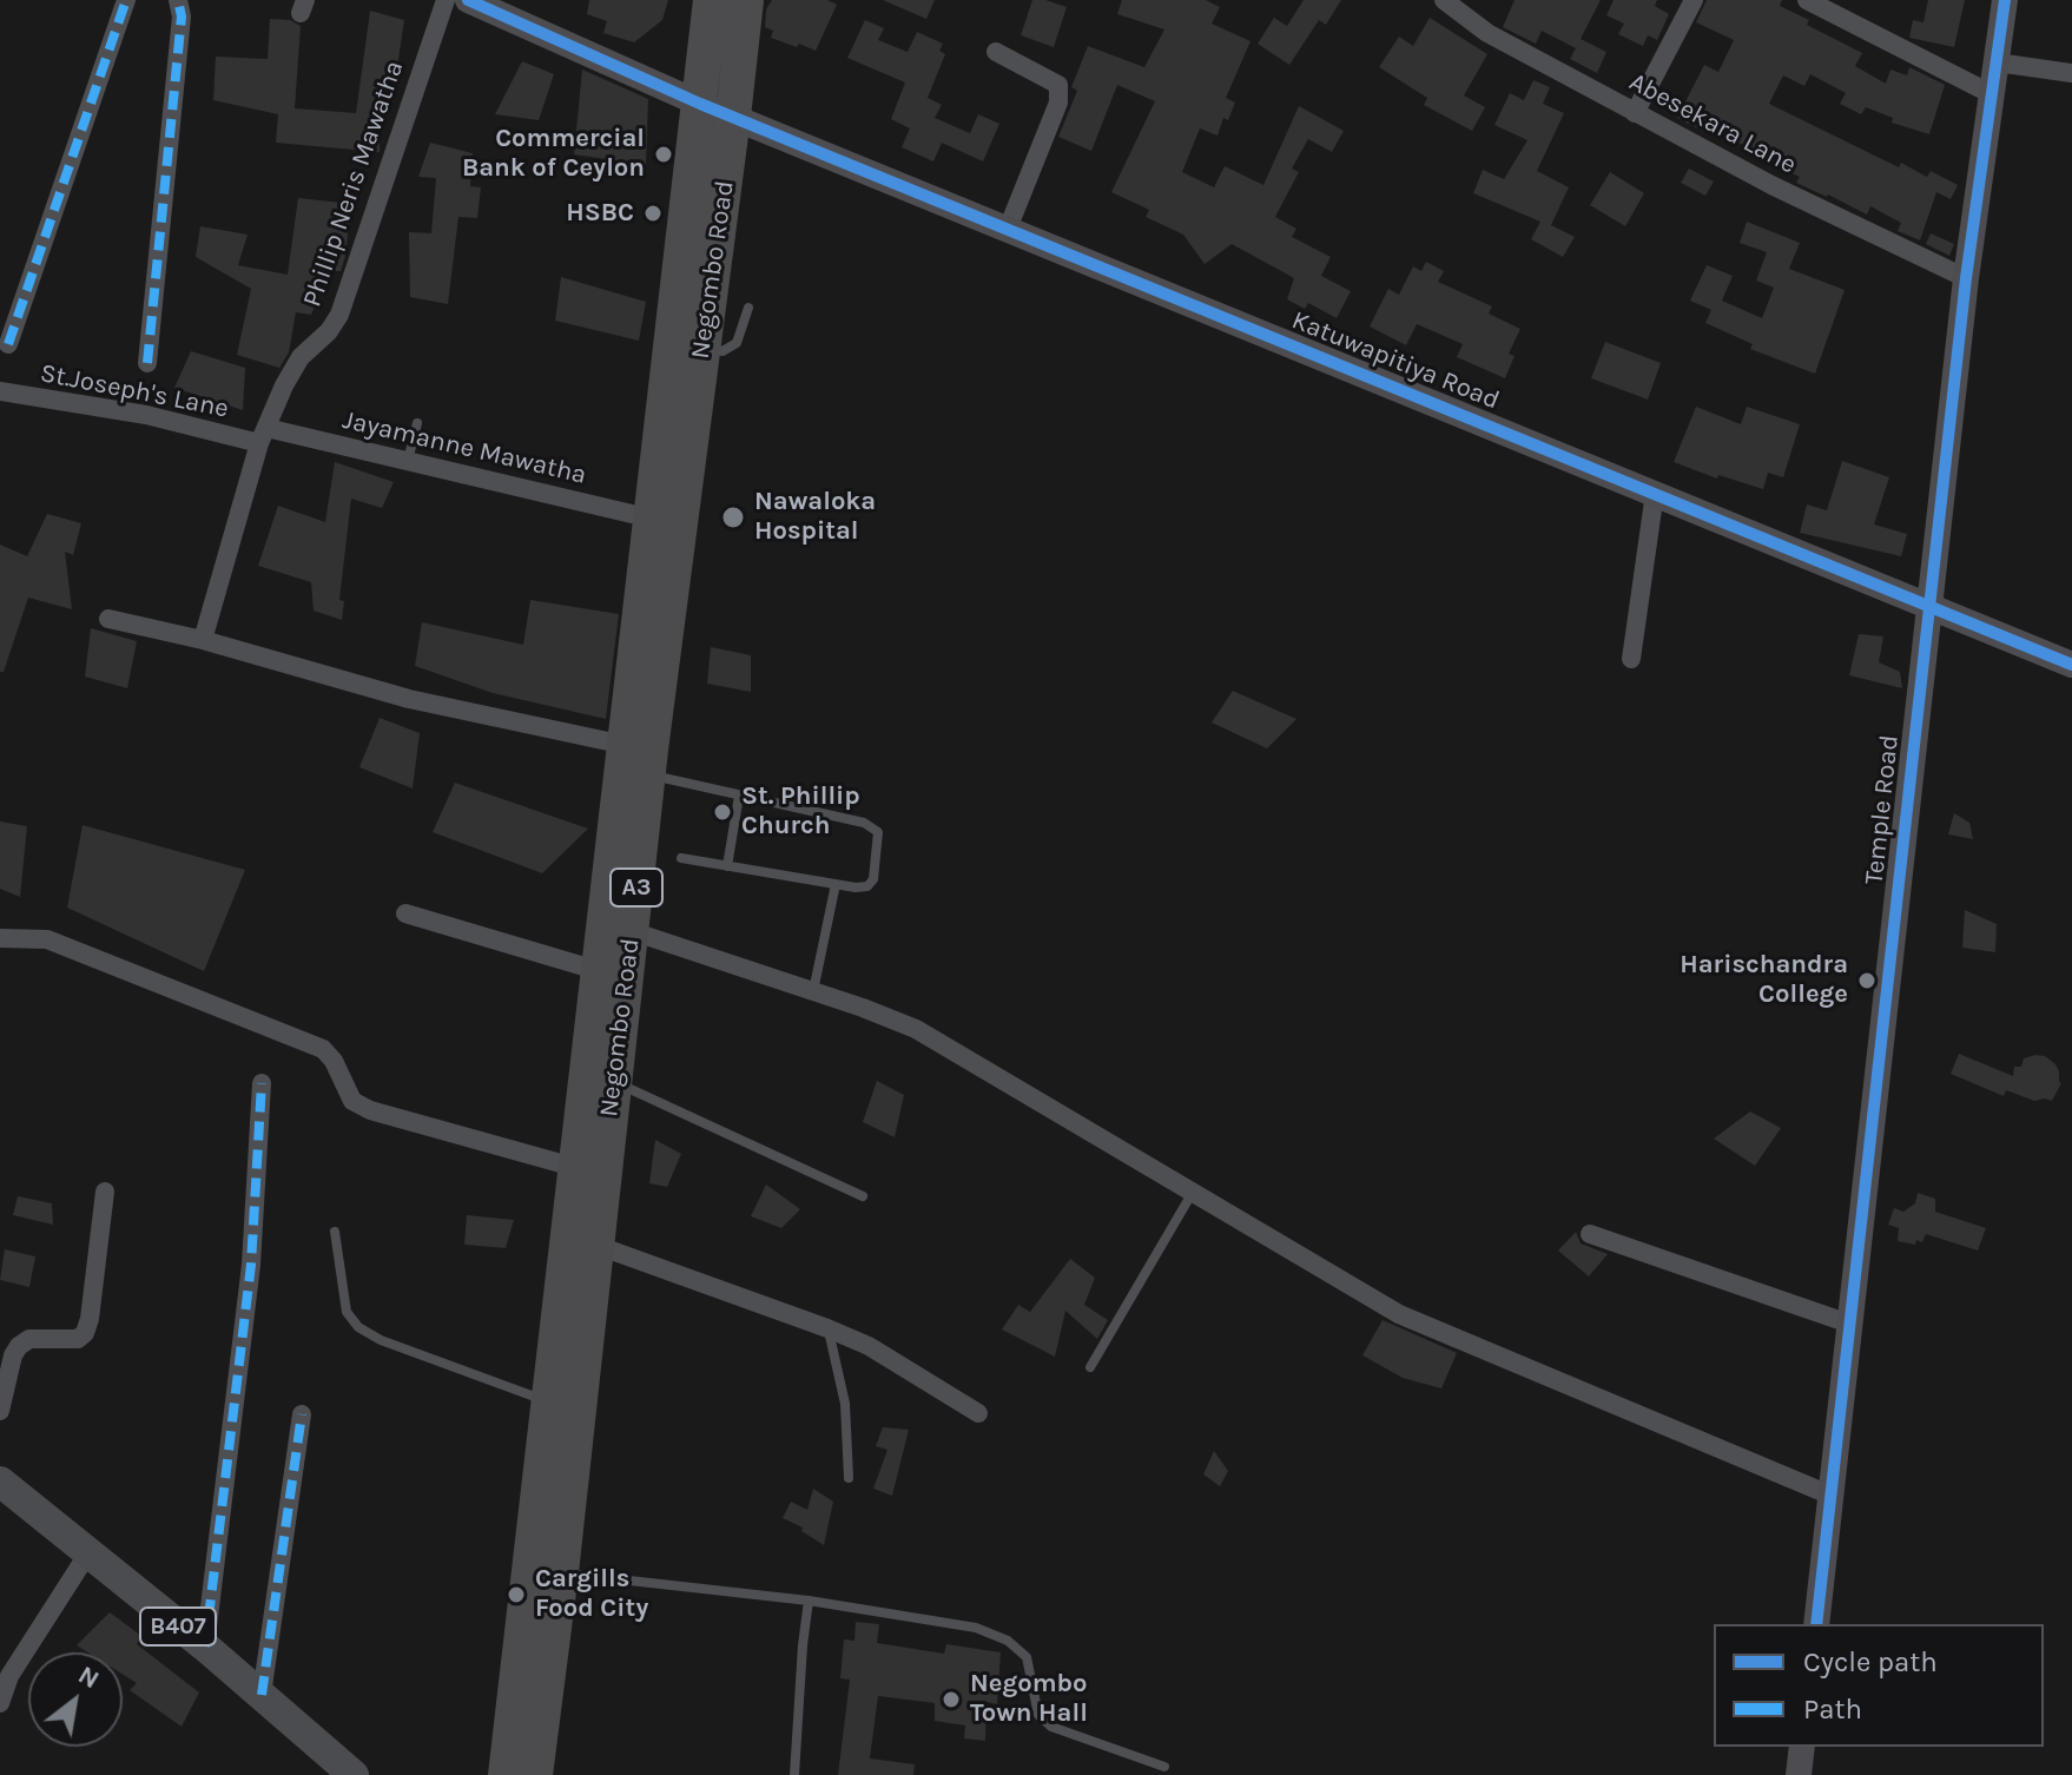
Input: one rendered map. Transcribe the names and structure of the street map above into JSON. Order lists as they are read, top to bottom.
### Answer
{
  "streets": {
    "highway": ["Negombo Road", "A3"],
    "main road": ["B407"],
    "street": [
      "Abesekara Lane",
      "Phillip Neris Mawatha",
      "Katuwapitiya Road",
      "St.Joseph's Lane",
      "Jayamanne Mawatha",
      "Temple Road"
    ]
  },
  "crossings": [
    ["Abesekara Lane", "Temple Road"],
    ["Phillip Neris Mawatha", "St.Joseph's Lane"],
    ["Phillip Neris Mawatha", "Jayamanne Mawatha"],
    ["Negombo Road", "Katuwapitiya Road"],
    ["Negombo Road", "Jayamanne Mawatha"],
    ["Katuwapitiya Road", "Temple Road"],
    ["St.Joseph's Lane", "Jayamanne Mawatha"]
  ],
  "places": [
    "Commercial Bank of Ceylon",
    "HSBC",
    "Nawaloka Hospital",
    "St. Phillip Church",
    "Harischandra College",
    "Cargills Food City",
    "Negombo Town Hall"
  ],
  "legend": ["Cycle path", "Path"],
  "north": "top right"
}
